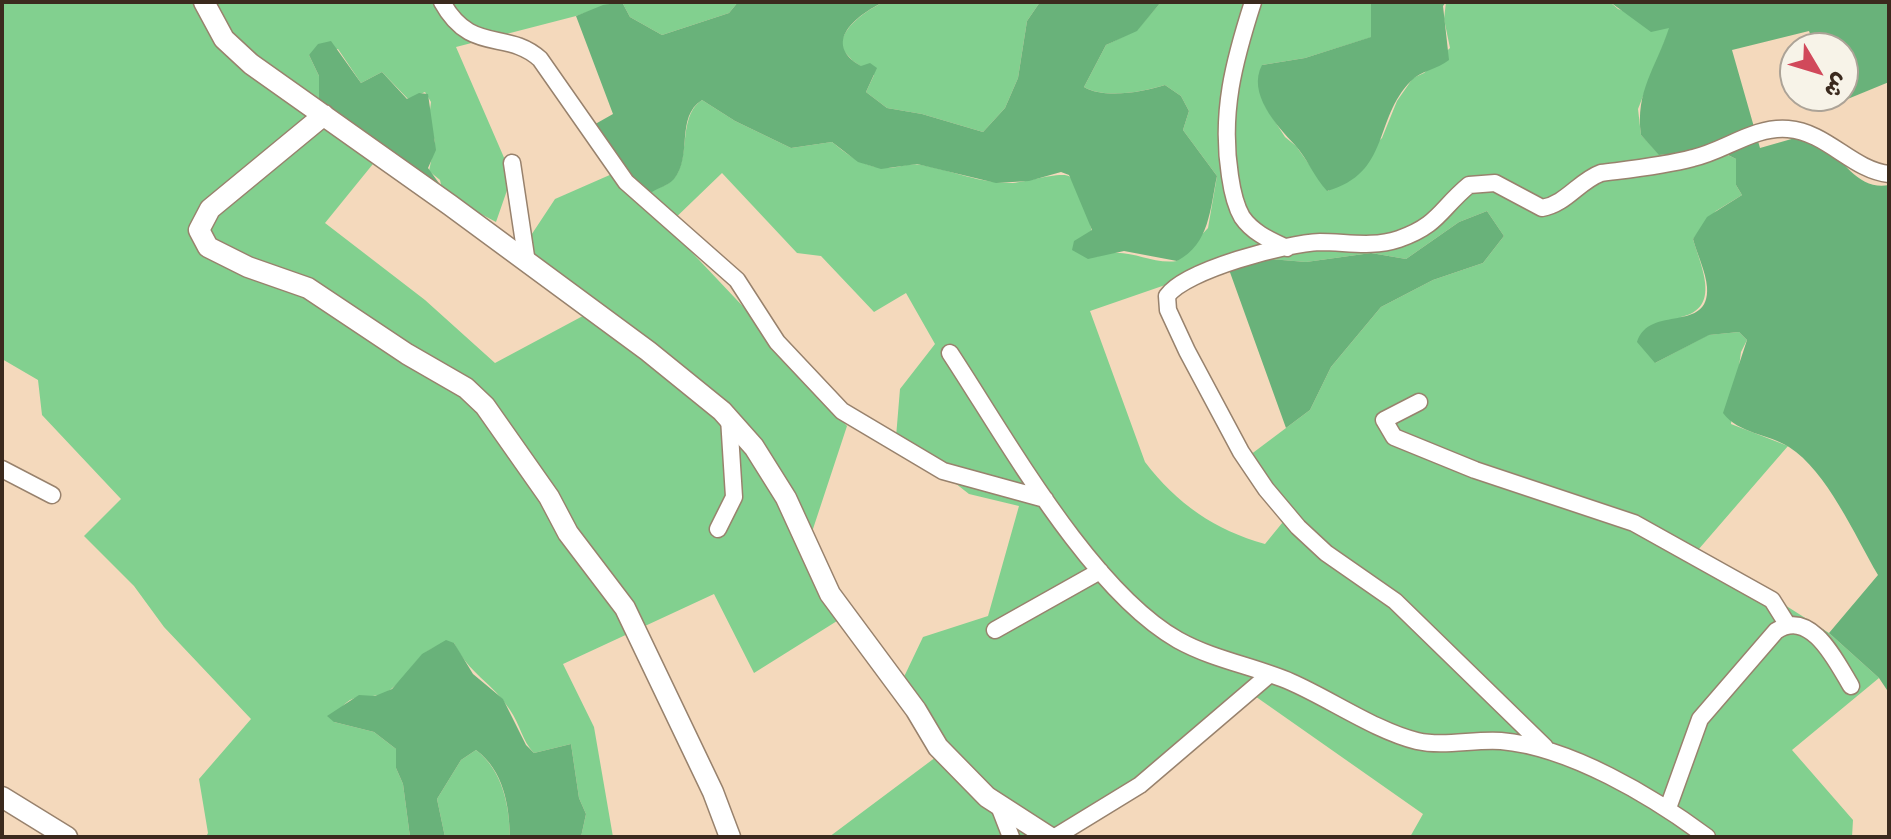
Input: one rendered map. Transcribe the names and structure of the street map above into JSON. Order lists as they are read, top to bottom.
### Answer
{
  "north": "bottom right"
}
